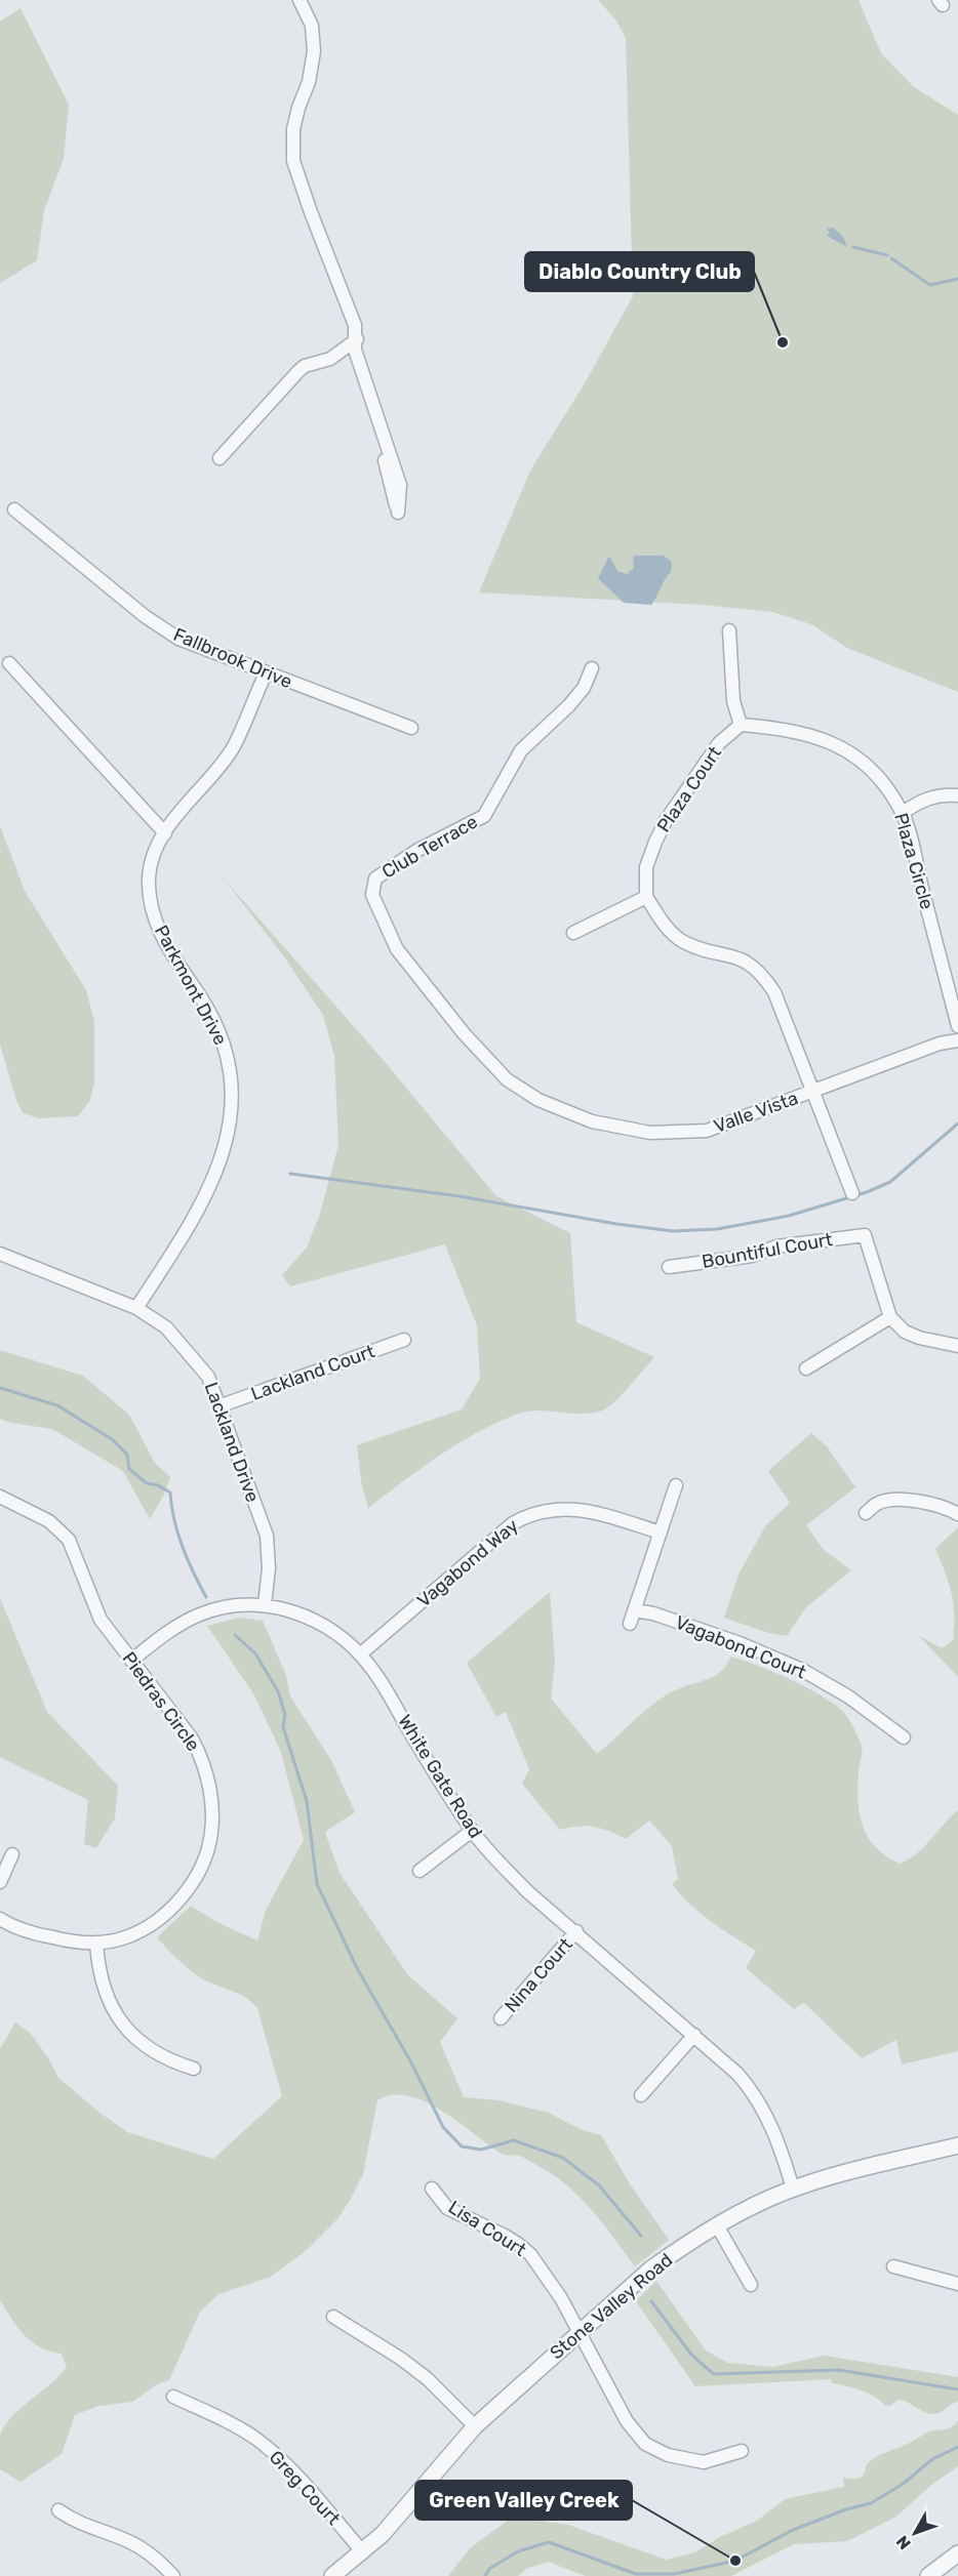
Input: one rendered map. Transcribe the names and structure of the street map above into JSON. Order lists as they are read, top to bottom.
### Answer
{
  "streets": {
    "street": [
      "Fallbrook Drive",
      "Plaza Court",
      "Club Terrace",
      "Plaza Circle",
      "Parkmont Drive",
      "Valle Vista",
      "Bountiful Court",
      "Lackland Court",
      "Lackland Drive",
      "Vagabond Way",
      "Vagabond Court",
      "Piedras Circle",
      "White Gate Road",
      "Nina Court",
      "Lisa Court",
      "Stone Valley Road",
      "Greg Court"
    ]
  },
  "crossings": [
    ["Fallbrook Drive", "Parkmont Drive"],
    ["Plaza Court", "Plaza Circle"],
    ["Club Terrace", "Valle Vista"],
    ["Parkmont Drive", "Lackland Drive"],
    ["Lackland Court", "Lackland Drive"],
    ["Lackland Drive", "White Gate Road"],
    ["Vagabond Way", "White Gate Road"],
    ["Piedras Circle", "White Gate Road"],
    ["White Gate Road", "Nina Court"],
    ["White Gate Road", "Stone Valley Road"],
    ["Lisa Court", "Stone Valley Road"],
    ["Stone Valley Road", "Greg Court"]
  ],
  "places": ["Diablo Country Club", "Green Valley Creek"],
  "north": "bottom left"
}
